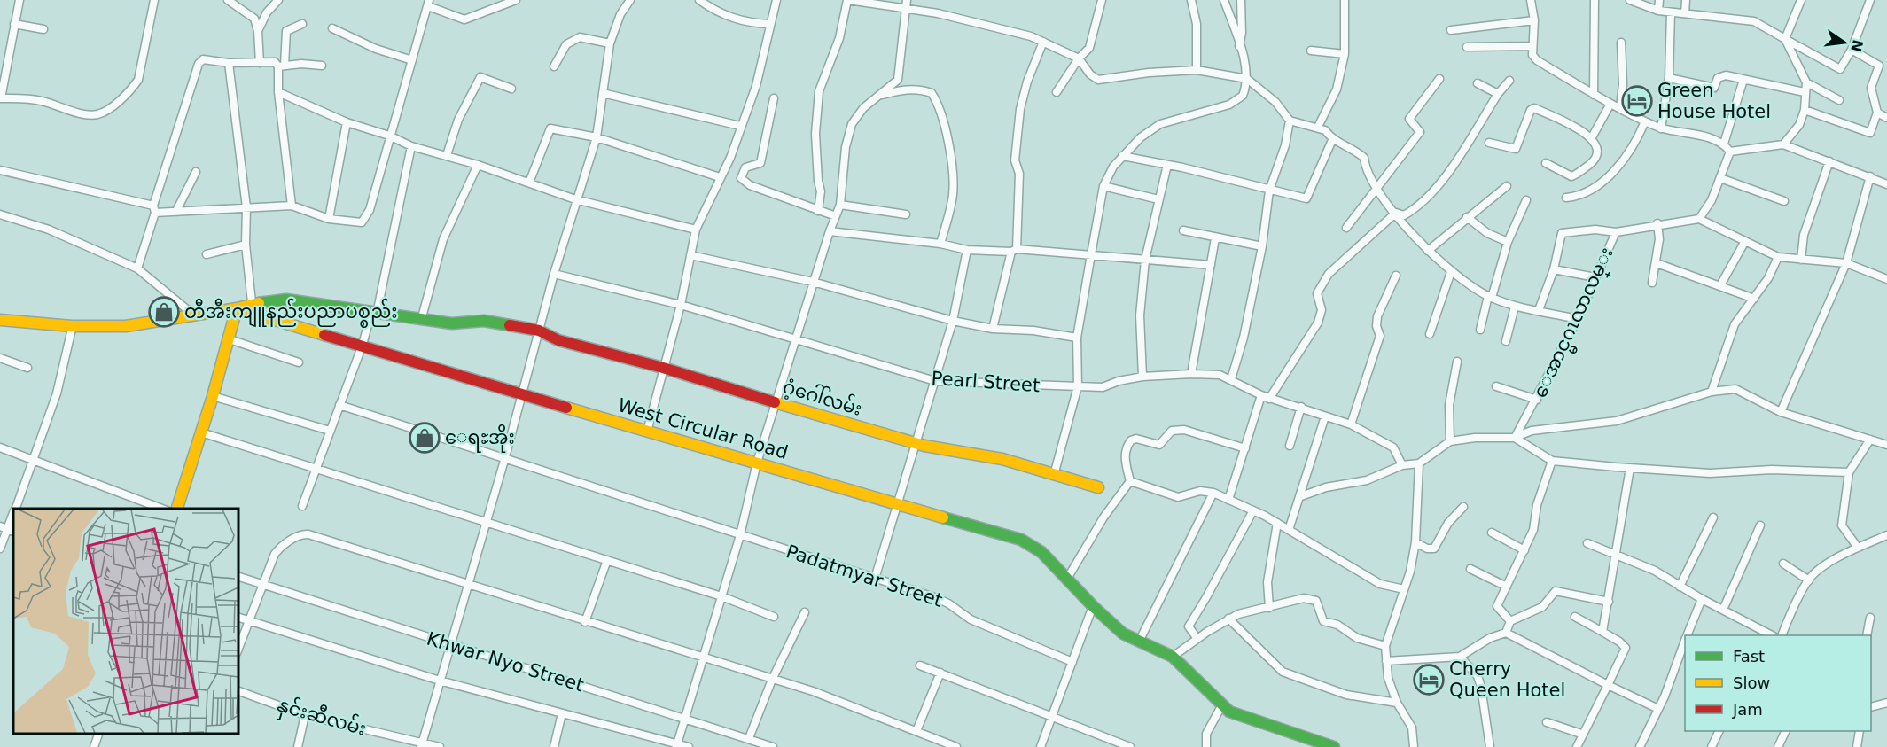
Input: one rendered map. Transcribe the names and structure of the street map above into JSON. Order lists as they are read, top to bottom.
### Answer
{
  "streets": {
    "street": [
      "ေအာင္မဂၤလာလမ္း",
      "Pearl Street",
      "ဂံ့ဂေါ်လမ်း",
      "West Circular Road",
      "Padatmyar Street",
      "Khwar Nyo Street",
      "နှင်းဆီလမ်း"
    ]
  },
  "crossings": [
    ["ဂံ့ဂေါ်လမ်း", "West Circular Road"]
  ],
  "places": {
    "hotel": ["Green House Hotel", "Cherry Queen Hotel"],
    "shop": ["တီအီးကျူနည်းပညာပစ္စည်း", "ေရႊအိုး"]
  },
  "legend": ["Fast", "Slow", "Jam"],
  "north": "right"
}
